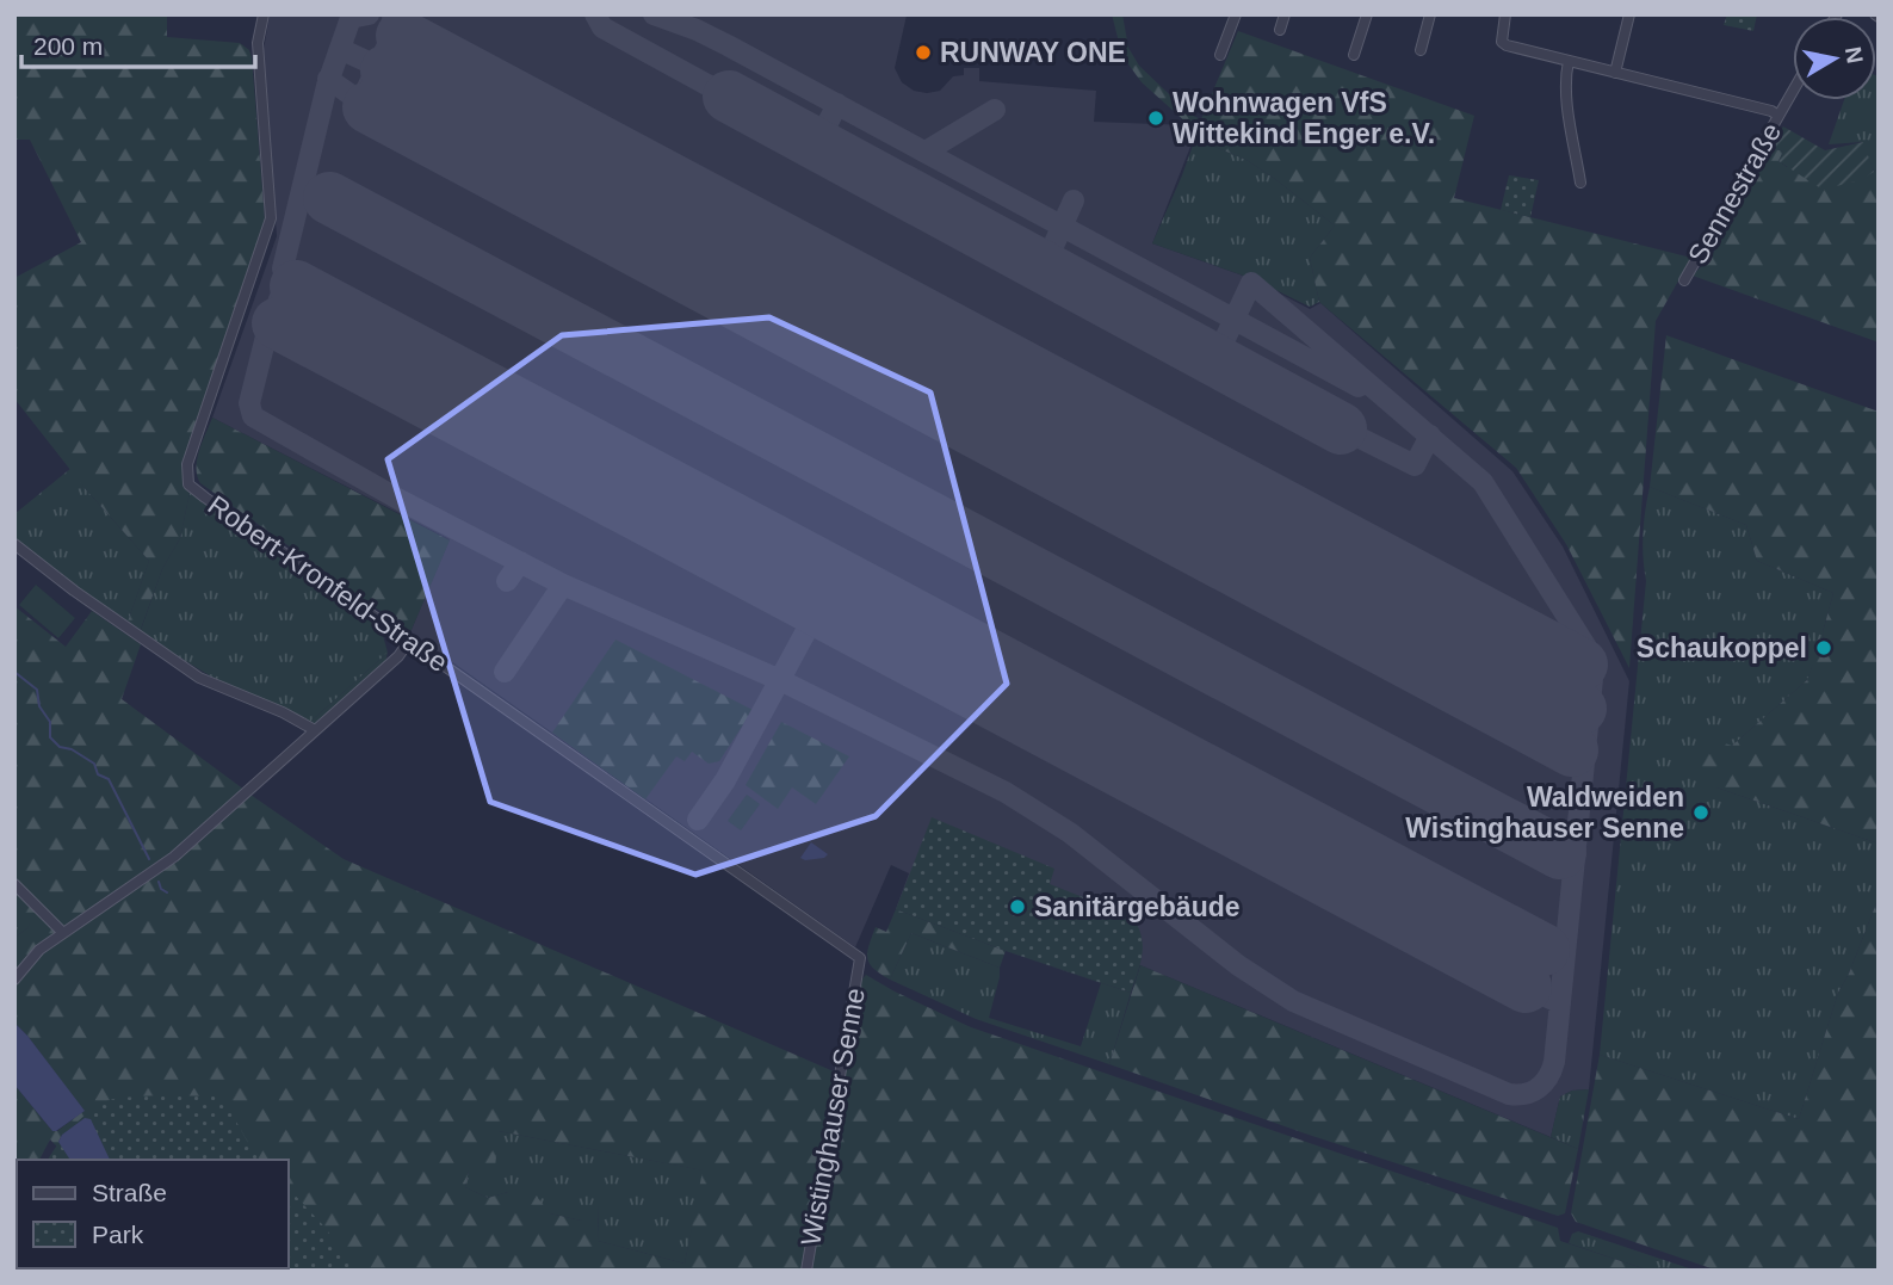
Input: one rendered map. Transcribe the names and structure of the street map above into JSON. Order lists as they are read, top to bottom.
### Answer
{
  "streets": {
    "street": ["Sennestraße", "Robert-Kronfeld-Straße", "Wistinghauser Senne"]
  },
  "crossings": [
    ["Robert-Kronfeld-Straße", "Wistinghauser Senne"]
  ],
  "places": [
    "RUNWAY ONE",
    "Wohnwagen VfS Wittekind Enger e.V.",
    "Schaukoppel",
    "Waldweiden Wistinghauser Senne",
    "Sanitärgebäude"
  ],
  "legend": ["Straße", "Park"],
  "scale_bar": "200 m",
  "north": "right"
}
